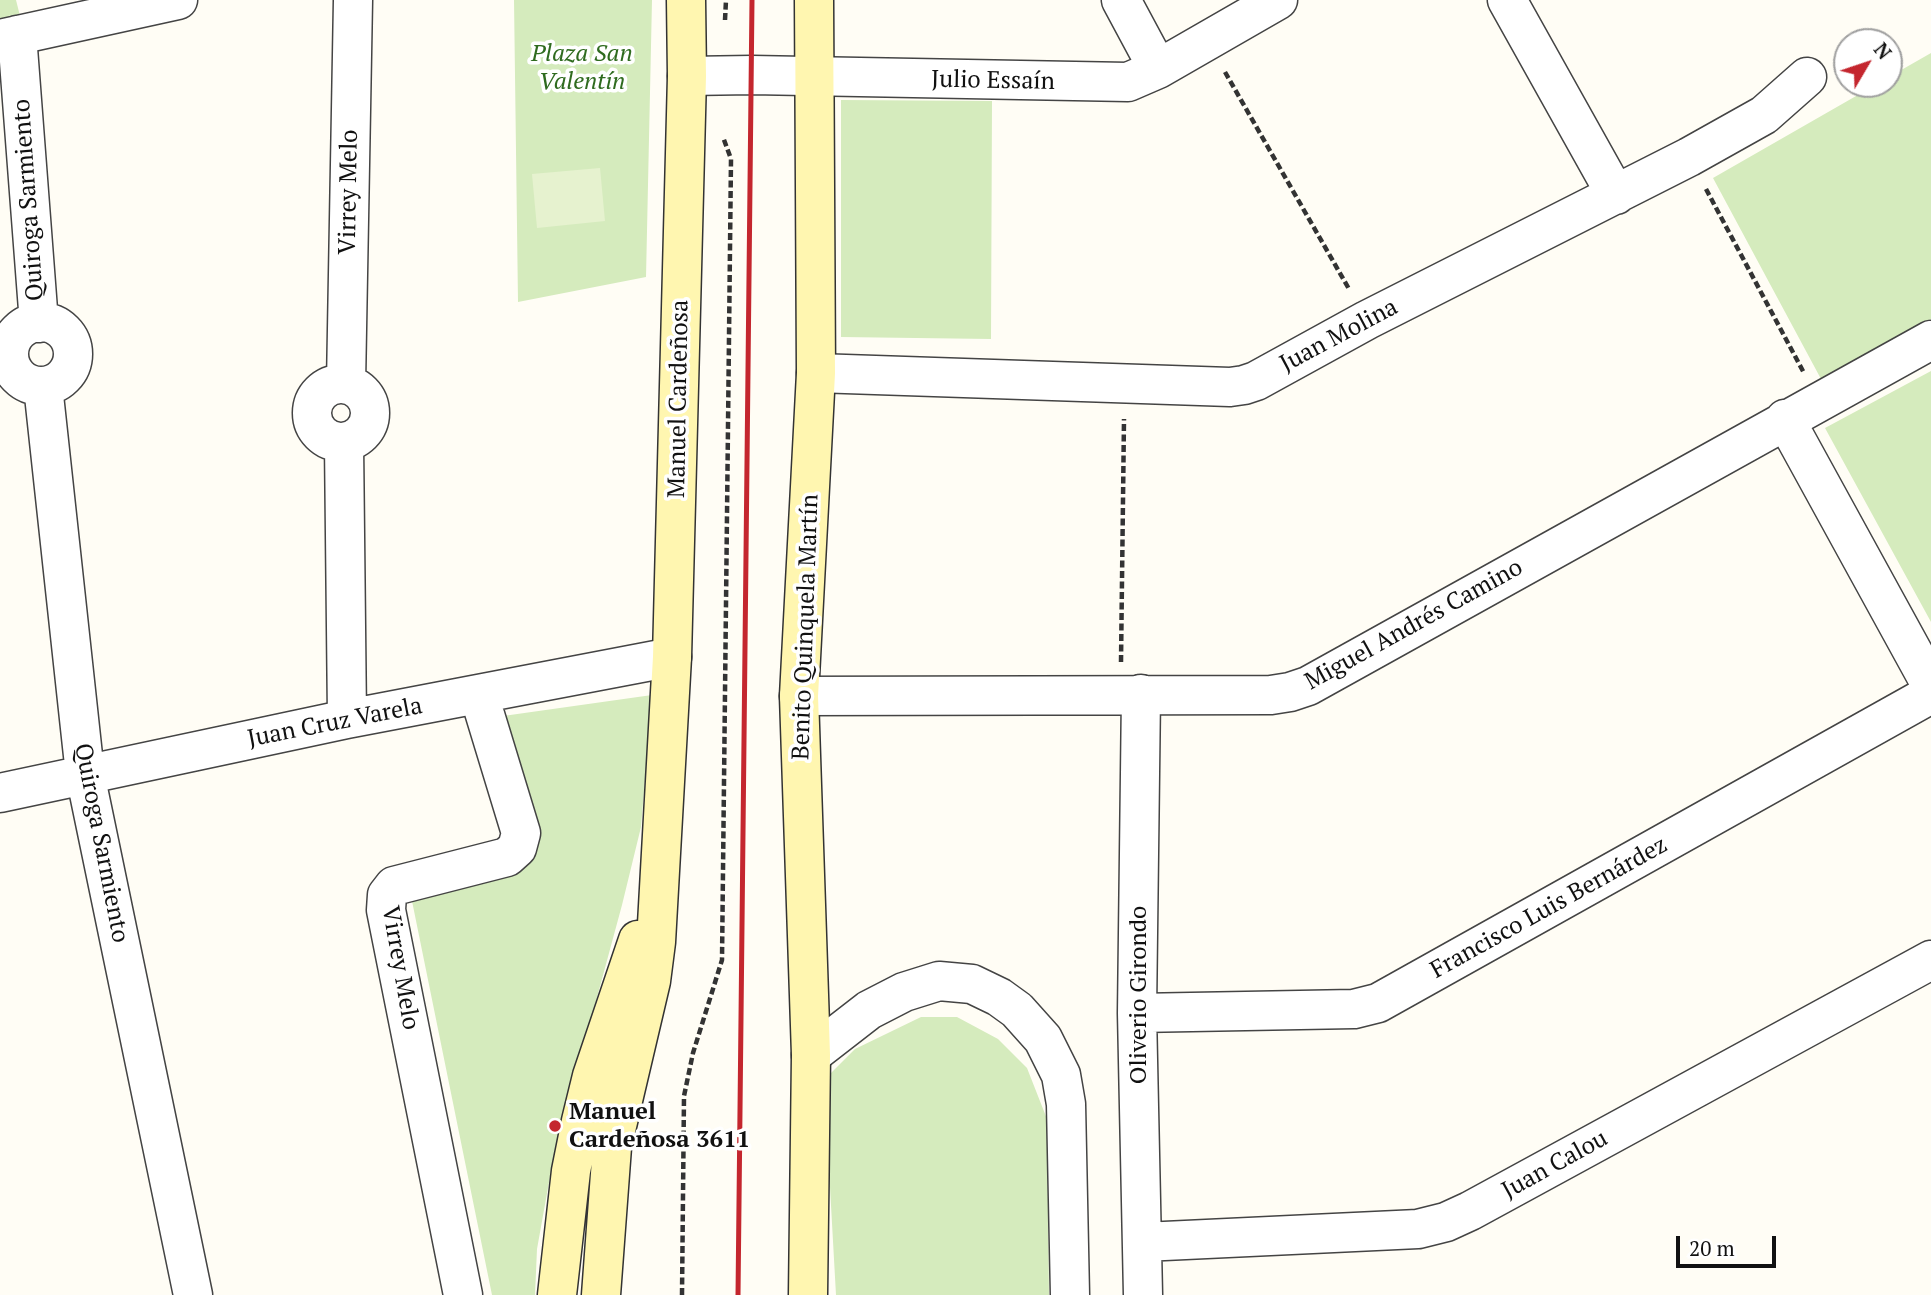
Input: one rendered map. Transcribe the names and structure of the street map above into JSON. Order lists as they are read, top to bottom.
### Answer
{
  "streets": {
    "main road": ["Manuel Cardeñosa", "Benito Quinquela Martín"],
    "street": [
      "Julio Essaín",
      "Virrey Melo",
      "Quiroga Sarmiento",
      "Juan Molina",
      "Miguel Andrés Camino",
      "Juan Cruz Varela",
      "Francisco Luis Bernárdez",
      "Oliverio Girondo",
      "Juan Calou"
    ]
  },
  "crossings": [
    ["Julio Essaín", "Manuel Cardeñosa"],
    ["Julio Essaín", "Benito Quinquela Martín"],
    ["Virrey Melo", "Juan Cruz Varela"],
    ["Quiroga Sarmiento", "Juan Cruz Varela"],
    ["Juan Molina", "Benito Quinquela Martín"],
    ["Manuel Cardeñosa", "Juan Cruz Varela"],
    ["Miguel Andrés Camino", "Benito Quinquela Martín"],
    ["Miguel Andrés Camino", "Oliverio Girondo"],
    ["Francisco Luis Bernárdez", "Oliverio Girondo"],
    ["Oliverio Girondo", "Juan Calou"]
  ],
  "parks": ["Plaza San Valentín"],
  "places": ["Manuel Cardeñosa 3611"],
  "scale_bar": "20 m",
  "north": "top right"
}
